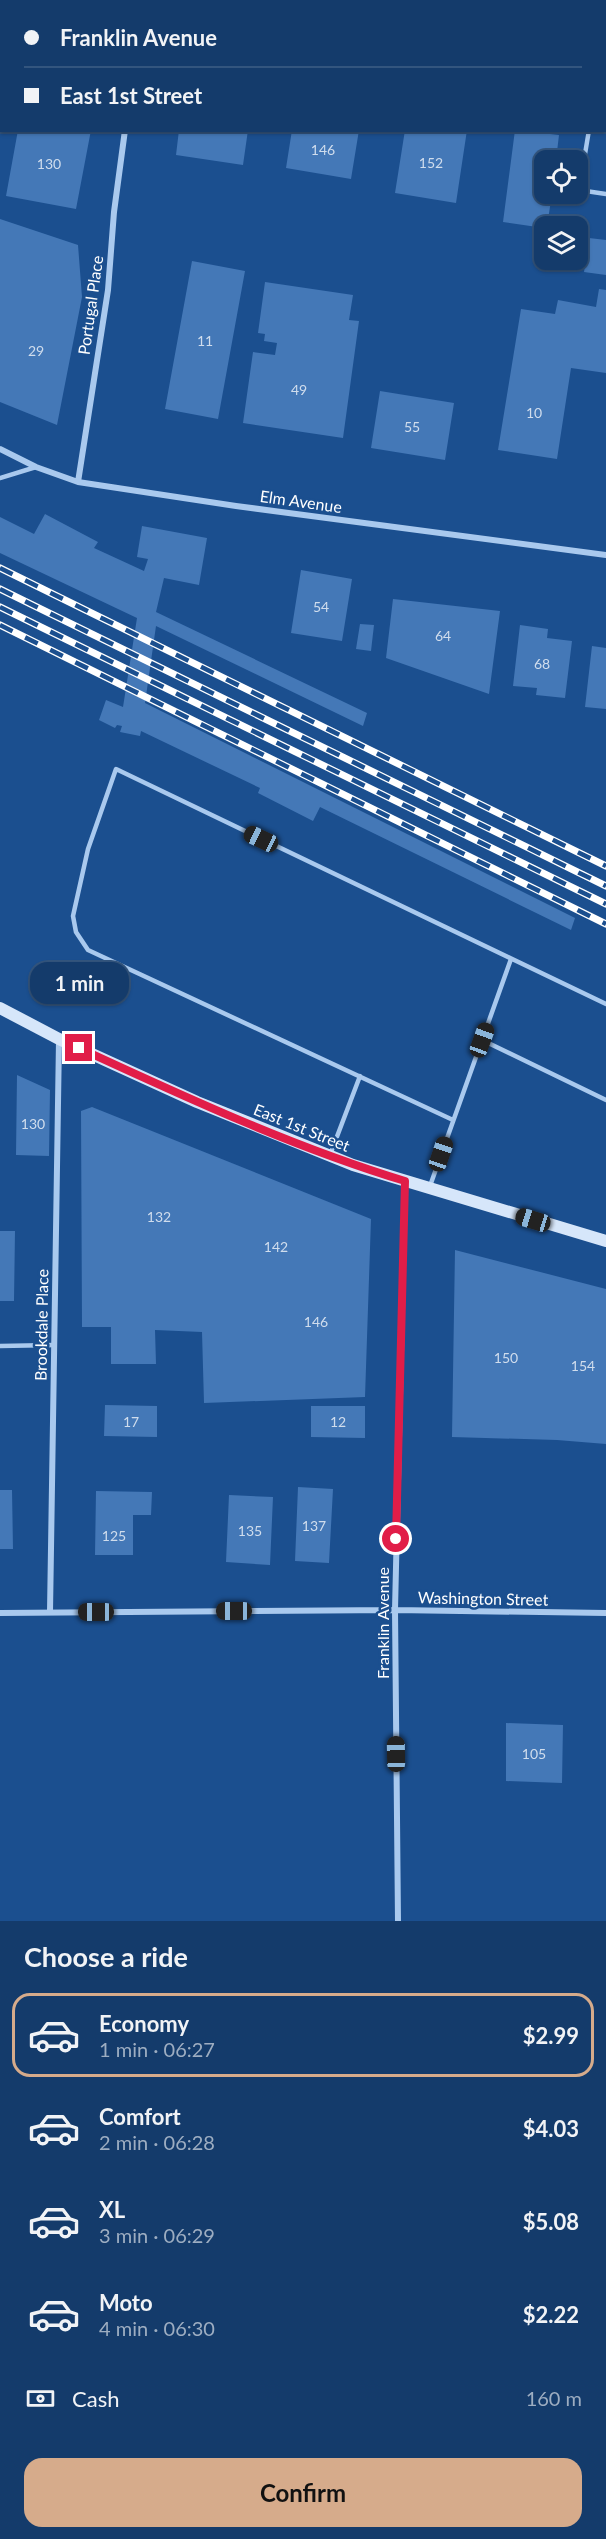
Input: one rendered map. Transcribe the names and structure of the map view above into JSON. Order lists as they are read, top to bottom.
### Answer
{
  "streets": {
    "main road": ["East 1st Street"],
    "street": [
      "Portugal Place",
      "Elm Avenue",
      "Brookdale Place",
      "Washington Street",
      "Franklin Avenue"
    ]
  },
  "crossings": [
    ["Portugal Place", "Elm Avenue"],
    ["East 1st Street", "Brookdale Place"],
    ["East 1st Street", "Franklin Avenue"],
    ["Brookdale Place", "Washington Street"],
    ["Washington Street", "Franklin Avenue"]
  ],
  "house_numbers": [
    "146",
    "152",
    "130",
    "11",
    "29",
    "49",
    "10",
    "55",
    "54",
    "64",
    "68",
    "130",
    "132",
    "142",
    "146",
    "150",
    "154",
    "17",
    "12",
    "137",
    "135",
    "125",
    "105"
  ],
  "page": {
    "banner": ["Franklin Avenue", "East 1st Street"],
    "bubble": "1 min",
    "heading": "Choose a ride",
    "list": [
      {
        "name": "Economy",
        "note": "1 min · 06:27",
        "value": "$2.99"
      },
      {
        "name": "Comfort",
        "note": "2 min · 06:28",
        "value": "$4.03"
      },
      {
        "name": "XL",
        "note": "3 min · 06:29",
        "value": "$5.08"
      },
      {
        "name": "Moto",
        "note": "4 min · 06:30",
        "value": "$2.22"
      }
    ],
    "pay": ["Cash", "160 m"],
    "buttons": "Confirm"
  }
}
